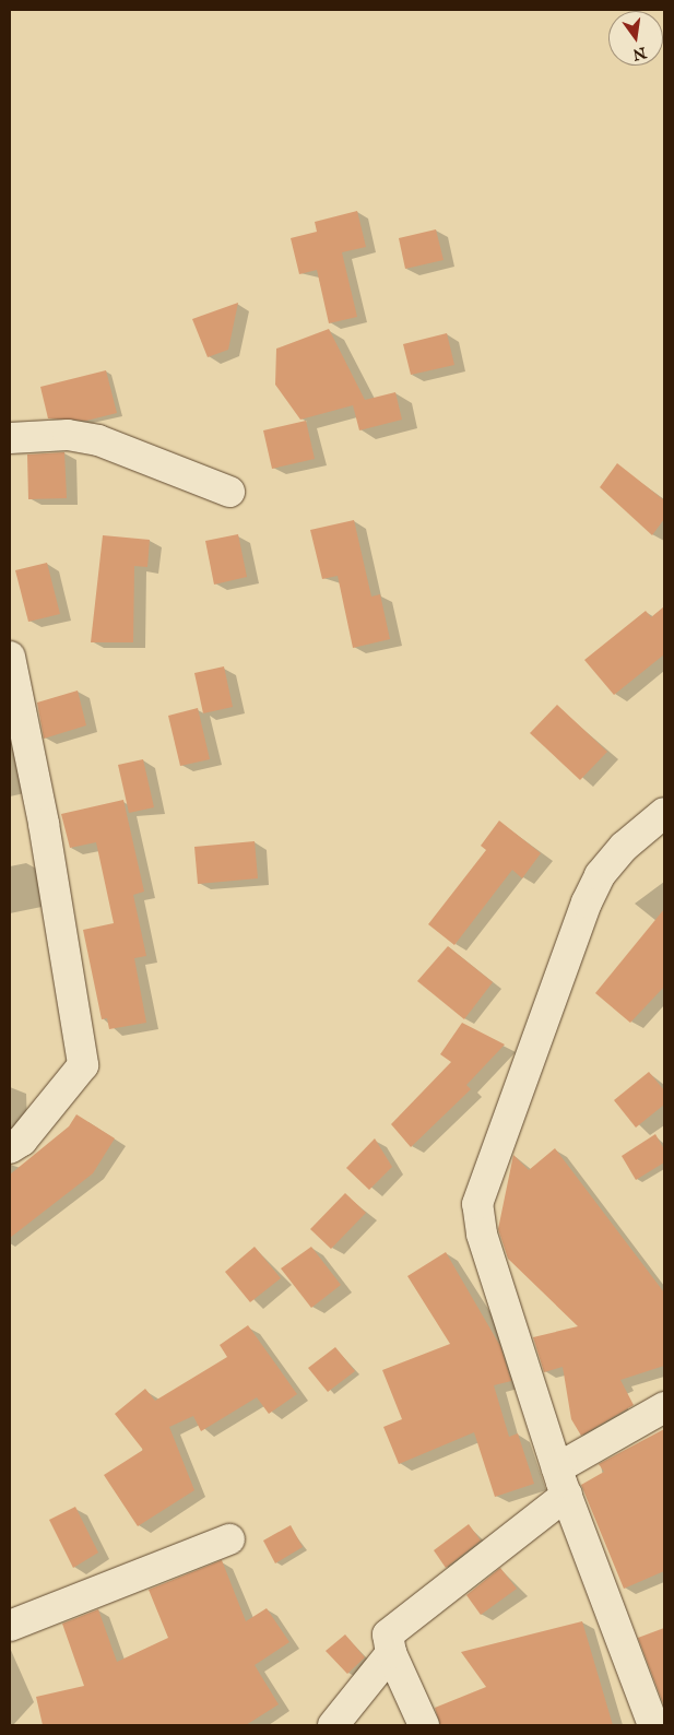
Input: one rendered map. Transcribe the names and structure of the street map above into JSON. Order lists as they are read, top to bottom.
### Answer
{
  "north": "bottom"
}
